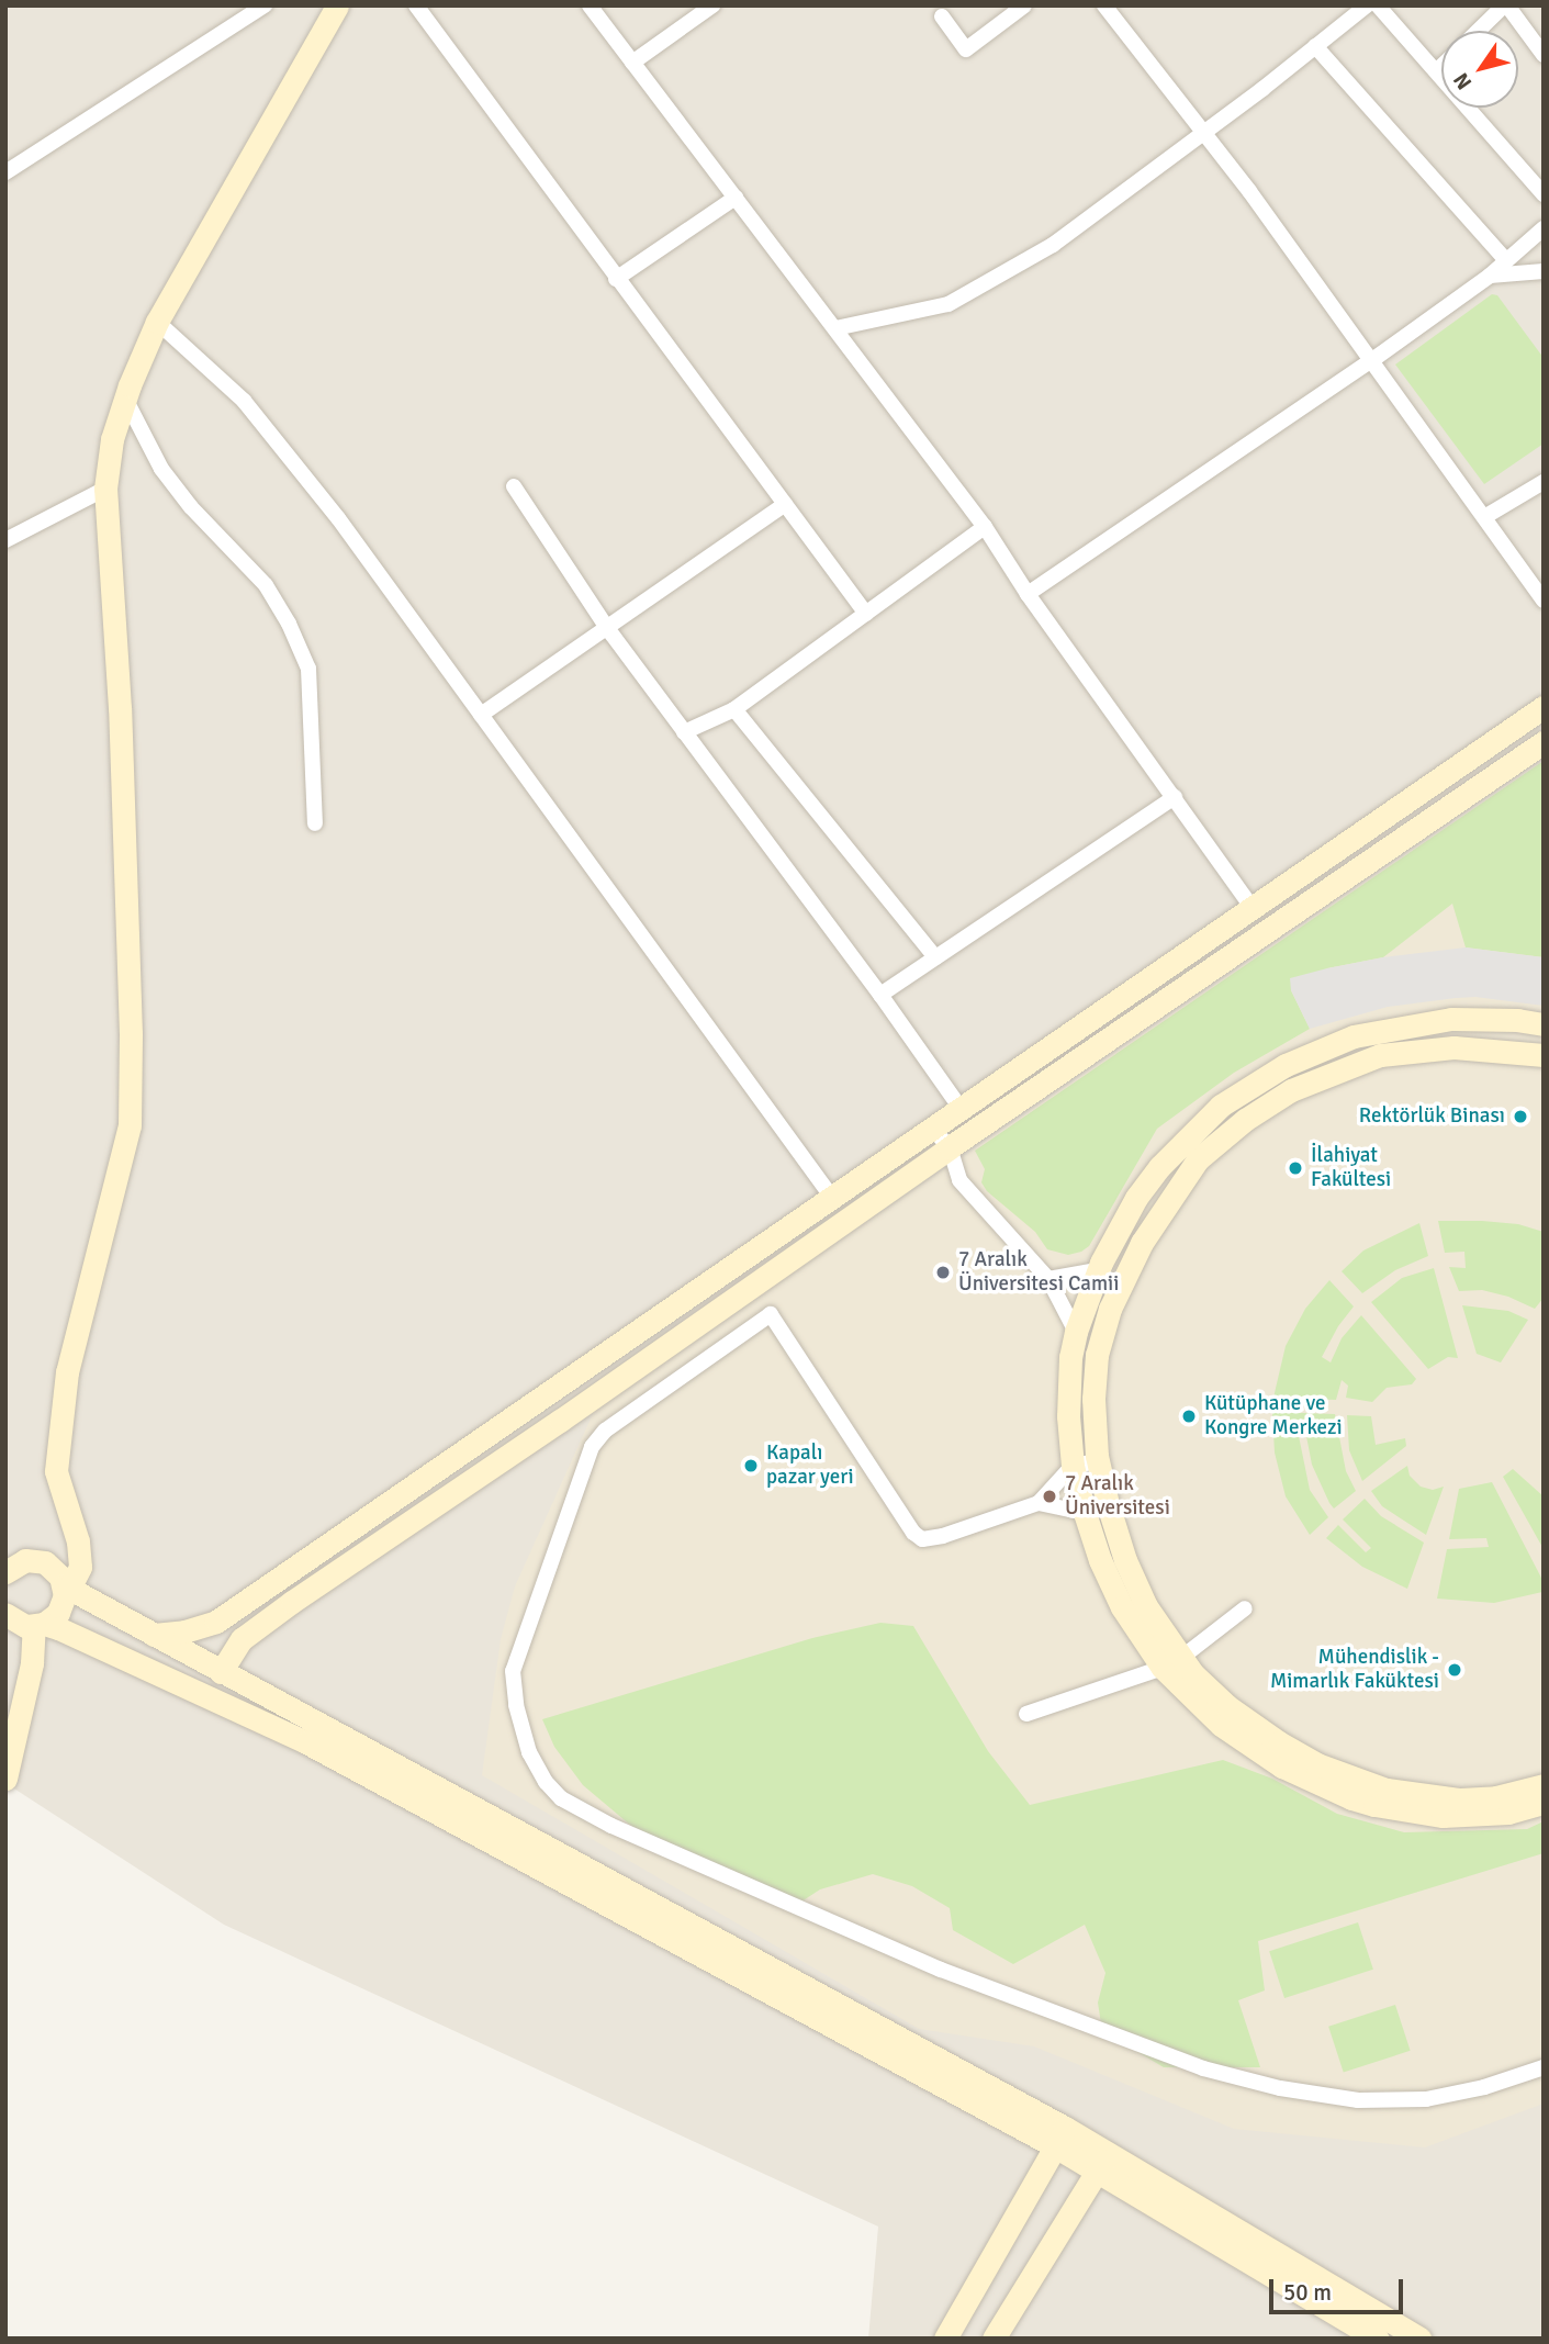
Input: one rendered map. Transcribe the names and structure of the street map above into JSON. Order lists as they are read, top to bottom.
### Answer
{
  "places": [
    "Rektörlük Binası",
    "İlahiyat Fakültesi",
    "7 Aralık Üniversitesi Camii",
    "Kütüphane ve Kongre Merkezi",
    "Kapalı pazar yeri",
    "7 Aralık Üniversitesi",
    "Mühendislik - Mimarlık Faküktesi"
  ],
  "scale_bar": "50 m",
  "north": "bottom left"
}
